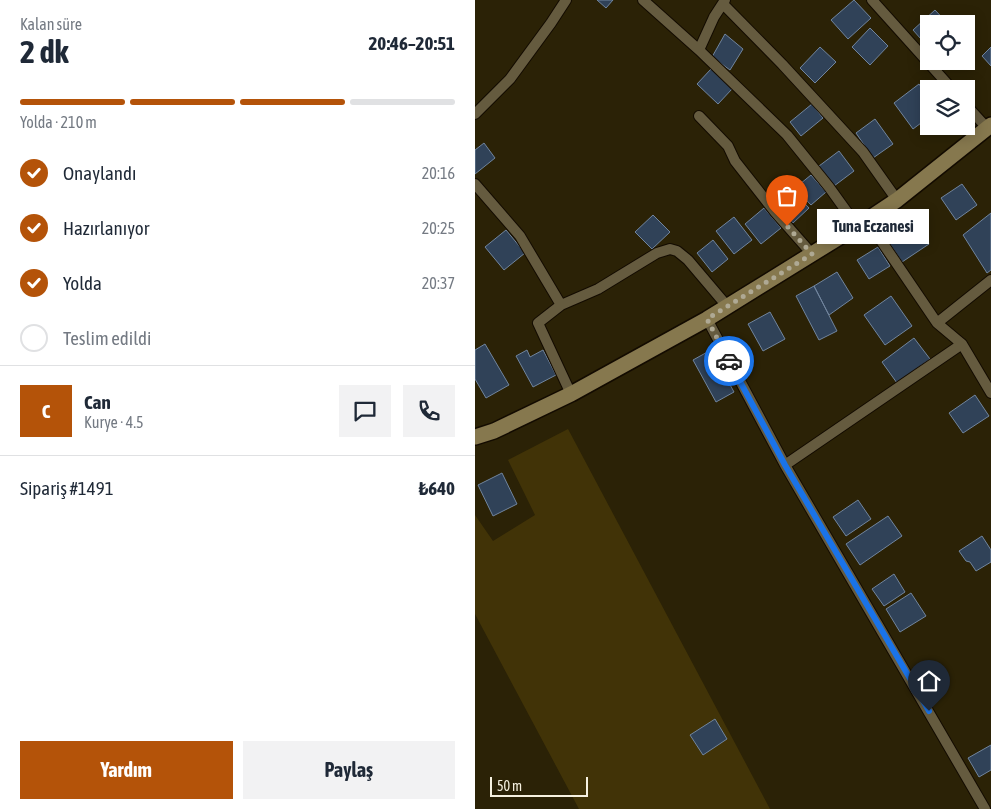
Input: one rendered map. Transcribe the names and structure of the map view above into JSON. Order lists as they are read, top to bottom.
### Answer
{
  "places": ["Tuna Eczanesi"],
  "scale_bar": "50 m",
  "page": {
    "heading": ["2 dk", "Kalan süre", "20:46–20:51"],
    "panel": [
      "Can",
      "Kurye · 4.5",
      "Sipariş #1491",
      "₺640"
    ],
    "bar": "Yolda · 210 m",
    "list": [
      ["Onaylandı", "20:16"],
      ["Hazırlanıyor", "20:25"],
      ["Yolda", "20:37"],
      "Teslim edildi"
    ],
    "bubble": "Tuna Eczanesi",
    "round": "C",
    "buttons": ["Yardım", "Paylaş"],
    "scale": "50 m"
  }
}
